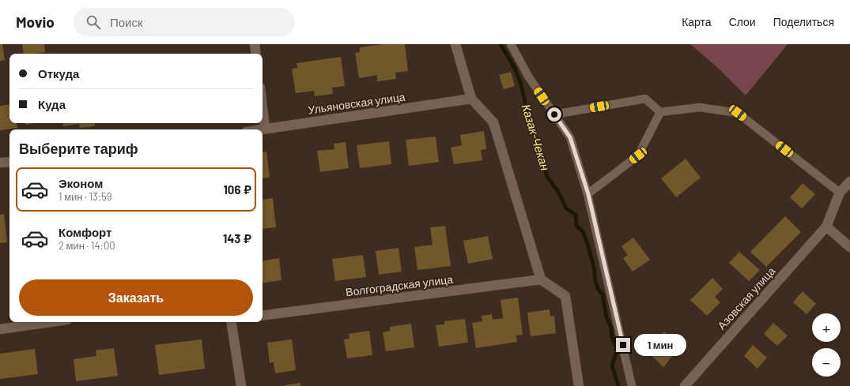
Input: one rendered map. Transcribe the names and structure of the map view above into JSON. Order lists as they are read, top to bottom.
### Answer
{
  "streets": {
    "street": ["Ульяновская улица", "Волгоградская улица", "Азовская улица"]
  },
  "water": ["Казак-Чекан"],
  "page": {
    "header": "Movio",
    "search": "Поиск",
    "nav": ["Карта", "Слои", "Поделиться"],
    "banner": ["Откуда", "Куда"],
    "heading": "Выберите тариф",
    "list": [
      {
        "name": "Эконом",
        "note": "1 мин · 13:59",
        "value": "106 ₽"
      },
      {
        "name": "Комфорт",
        "note": "2 мин · 14:00",
        "value": "143 ₽"
      }
    ],
    "buttons": "Заказать",
    "map_buttons": ["+", "−"],
    "bubble": "1 мин"
  }
}
